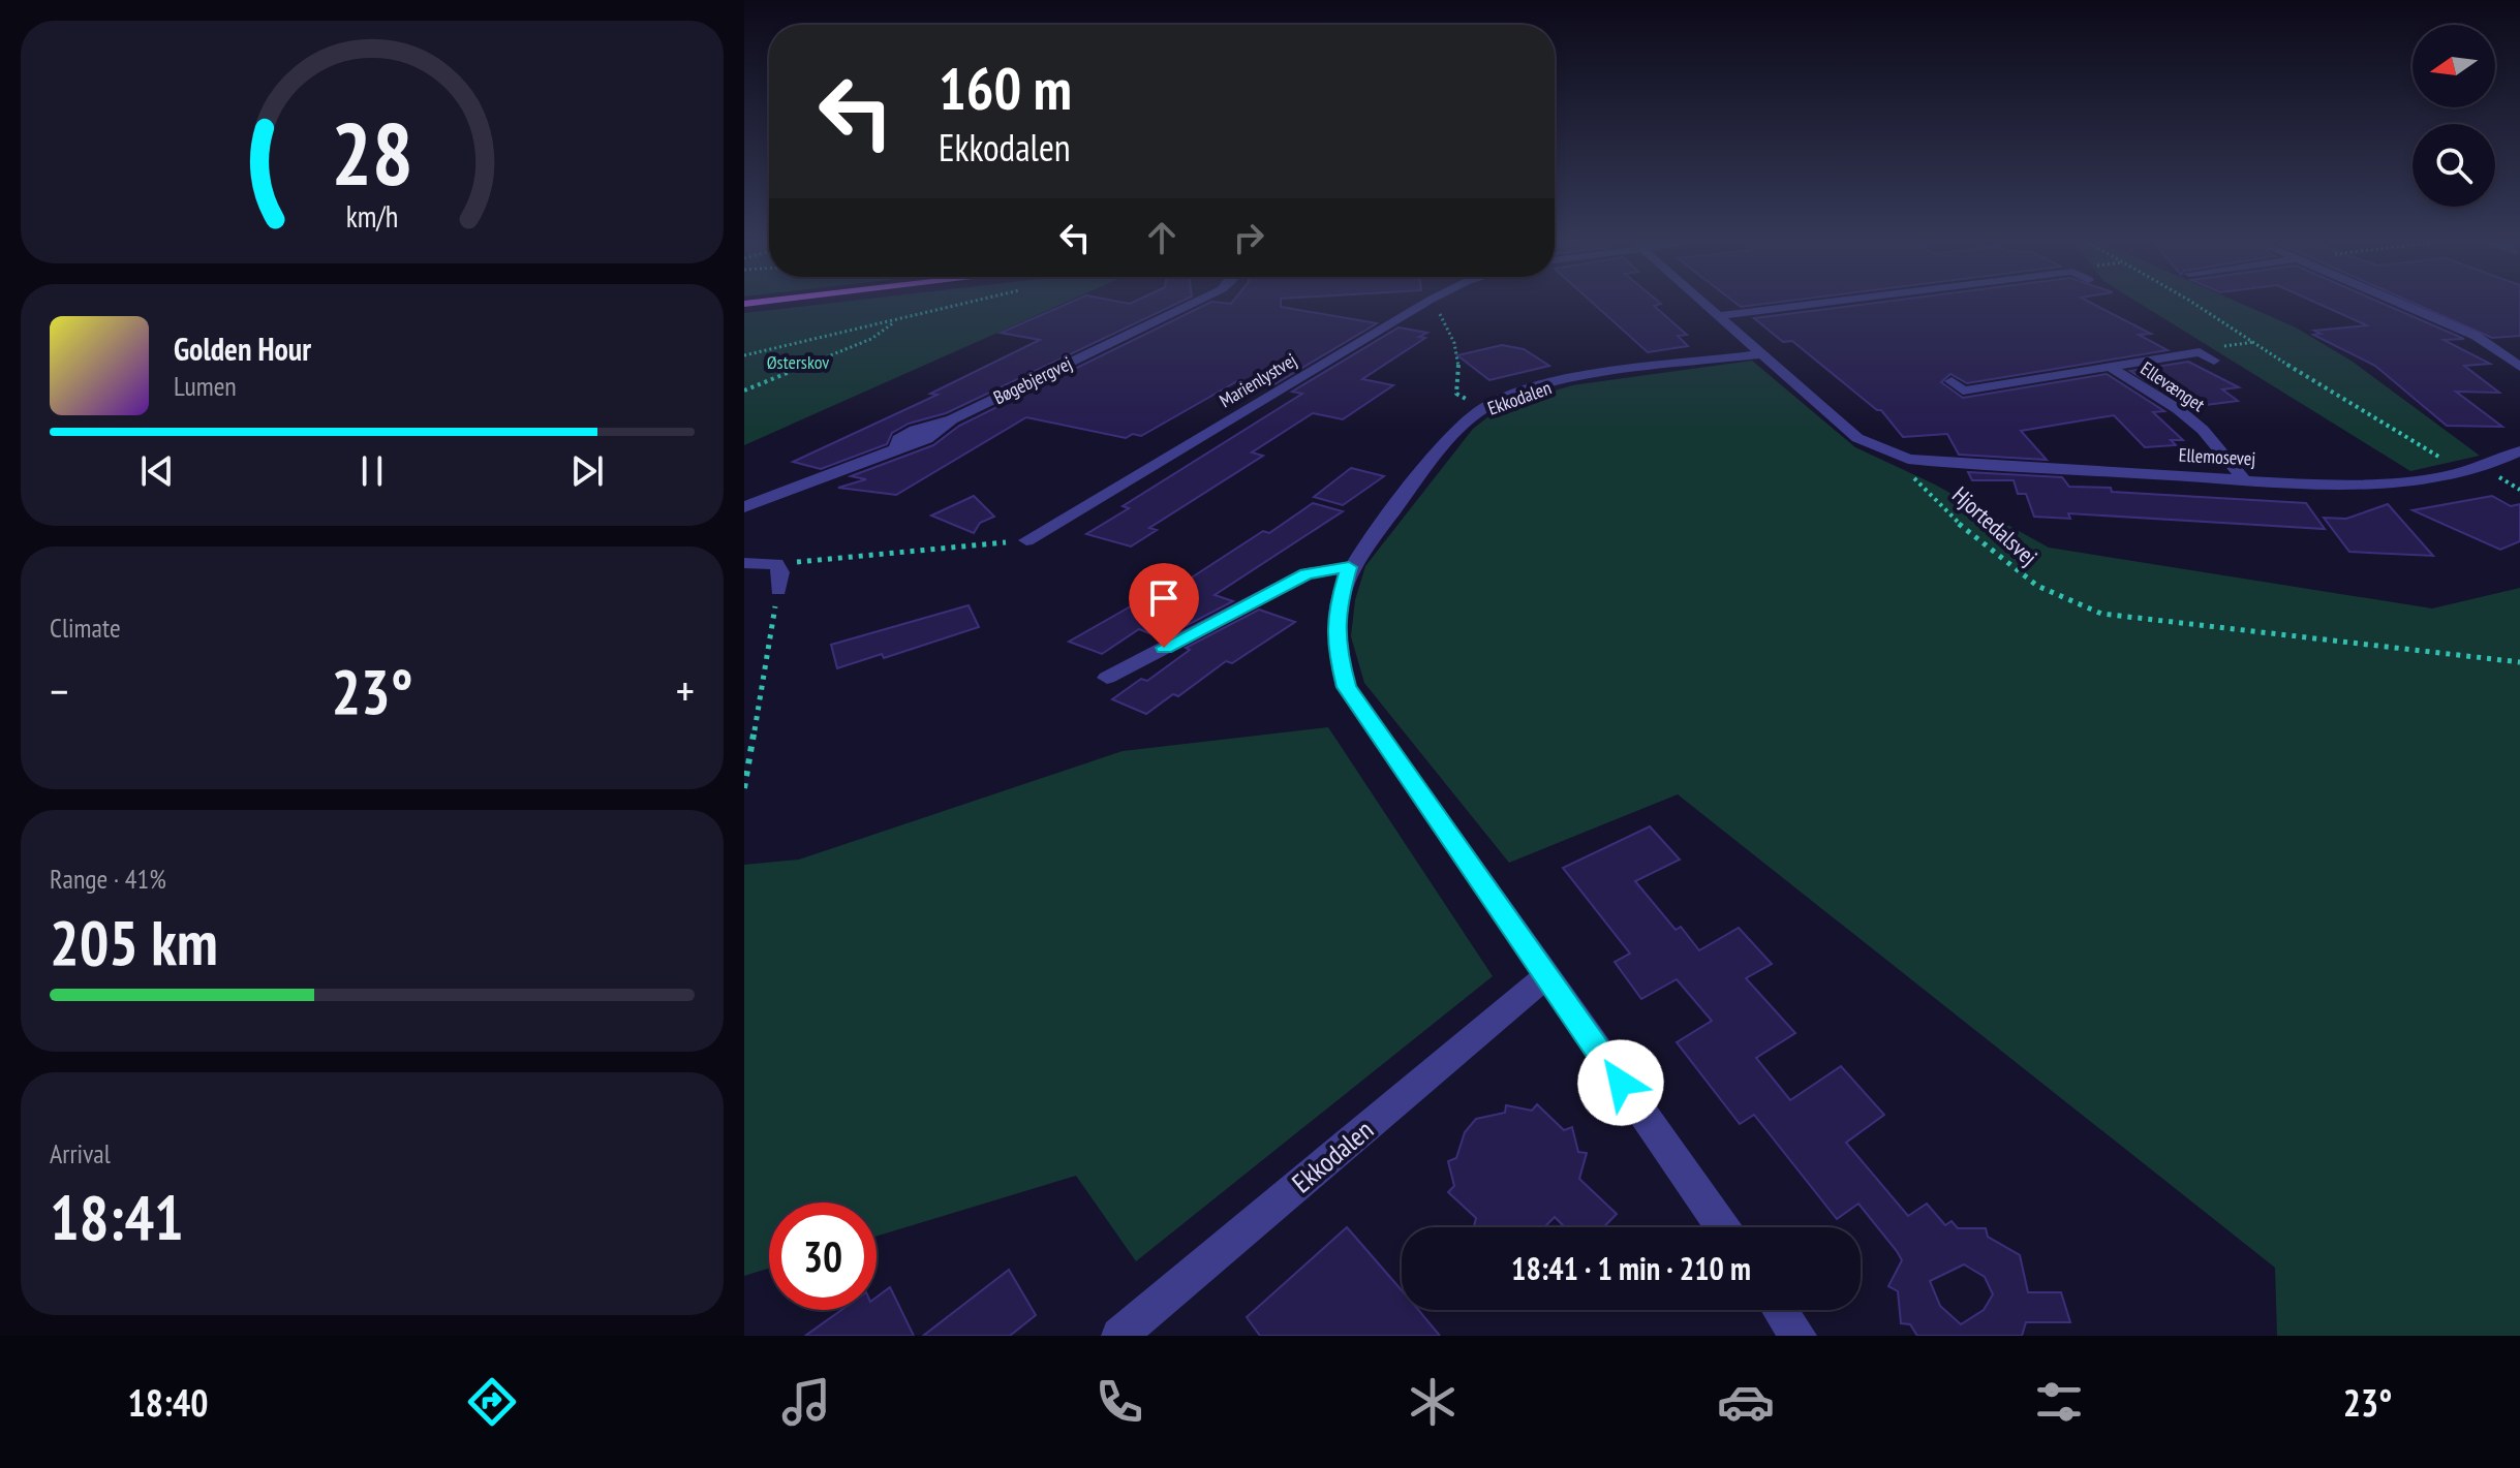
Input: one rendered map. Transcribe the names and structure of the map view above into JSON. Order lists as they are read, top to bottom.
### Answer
{
  "streets": {
    "street": [
      "Bøgebjergvej",
      "Marienlystvej",
      "Ellevænget",
      "Ekkodalen",
      "Ellemosevej"
    ],
    "path": ["Hjortedalsvej"]
  },
  "crossings": [
    ["Ellevænget", "Ellemosevej"],
    ["Ellemosevej", "Hjortedalsvej"]
  ],
  "parks": ["Østerskov"],
  "north": "left",
  "page": {
    "turn": ["160 m", "Ekkodalen"],
    "song": ["Golden Hour", "Lumen"],
    "tile": [
      "Climate",
      ["Range · 41%", "205 km"],
      ["Arrival", "18:41"]
    ],
    "heat": ["−", "23°", "+"],
    "limit": "30",
    "trip": "18:41 · 1 min · 210 m",
    "tabs": ["18:40", "23°"],
    "gauge": ["28", "km/h"]
  }
}
